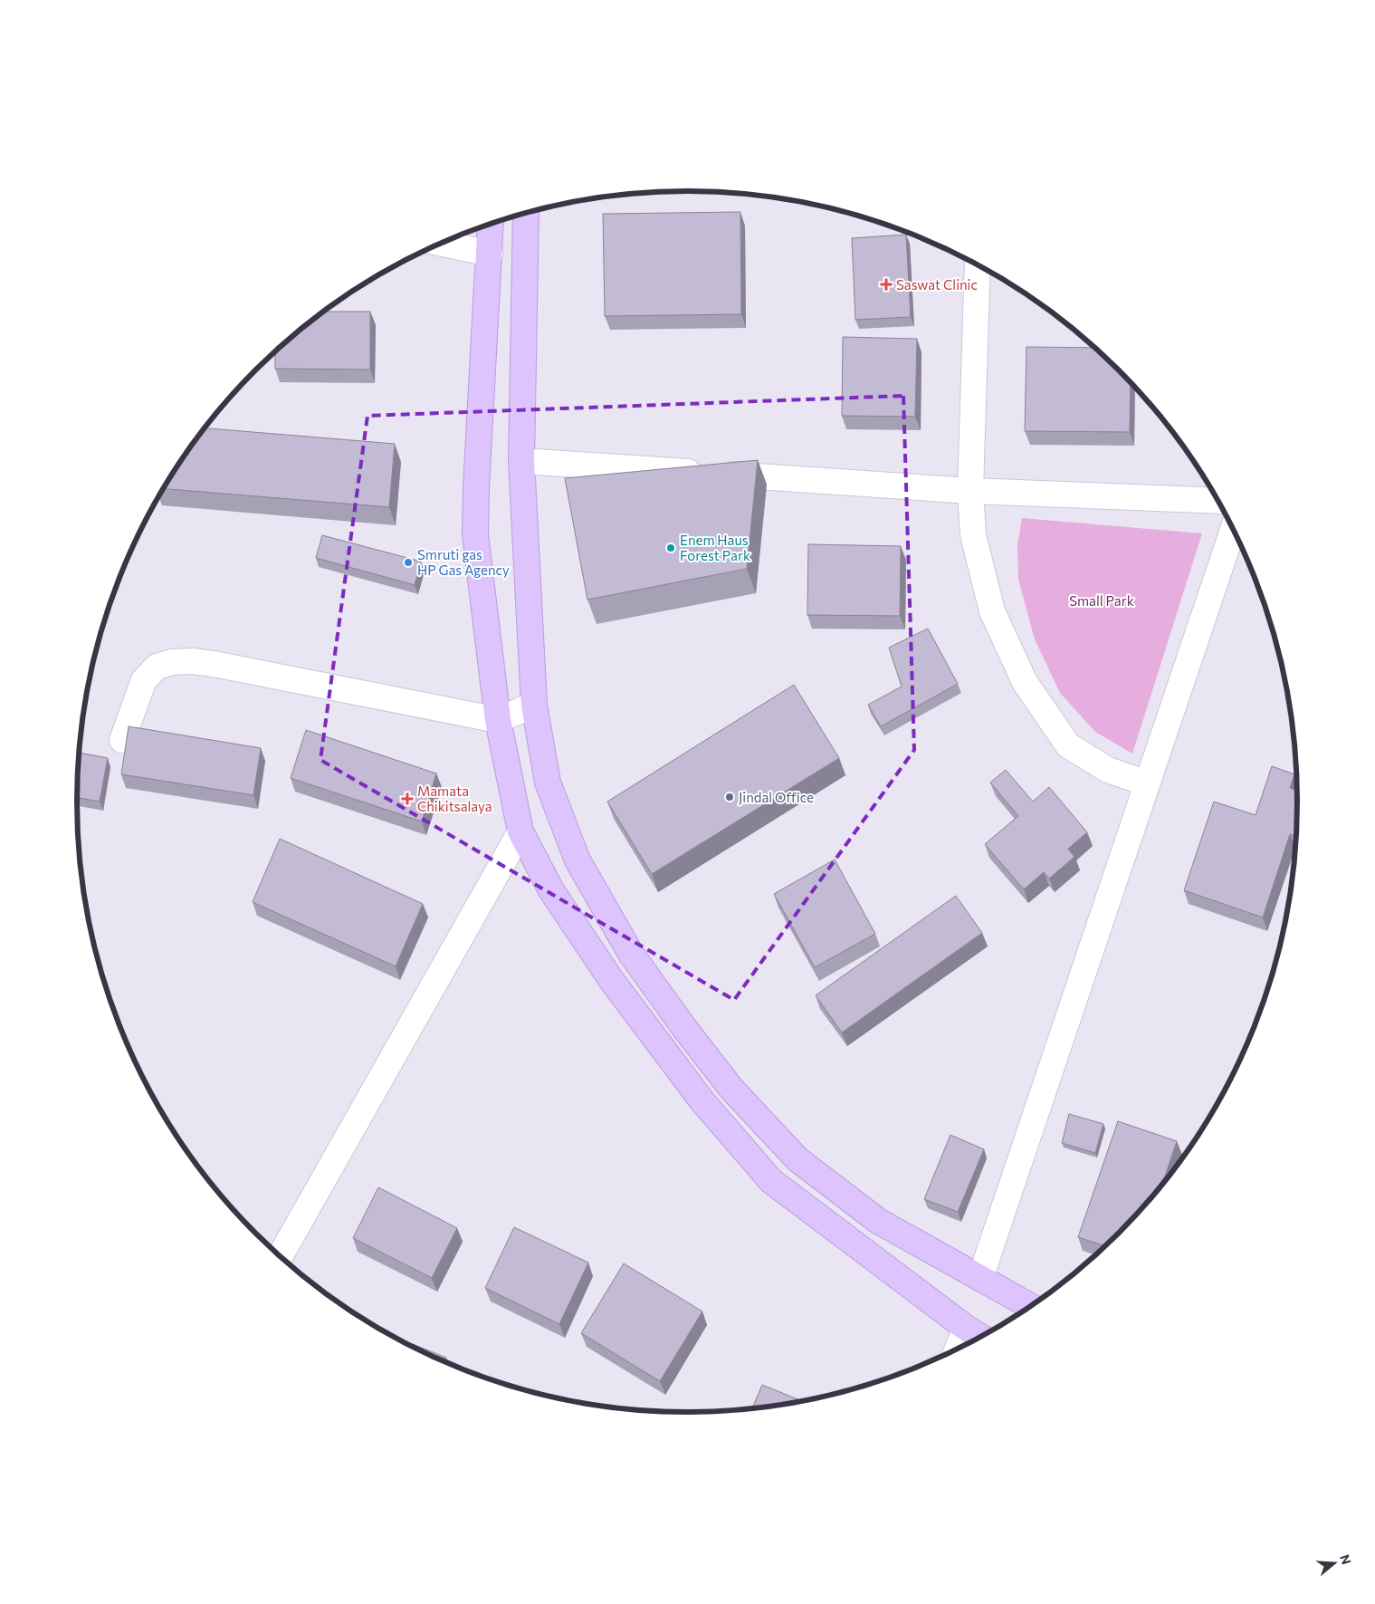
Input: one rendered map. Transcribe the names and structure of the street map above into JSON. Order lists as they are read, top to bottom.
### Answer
{
  "parks": ["Small Park"],
  "places": {
    "health": ["Saswat Clinic", "Mamata Chikitsalaya"],
    "other": ["Enem Haus Forest Park", "Smruti gas HP Gas Agency", "Jindal Office"]
  },
  "north": "right"
}
